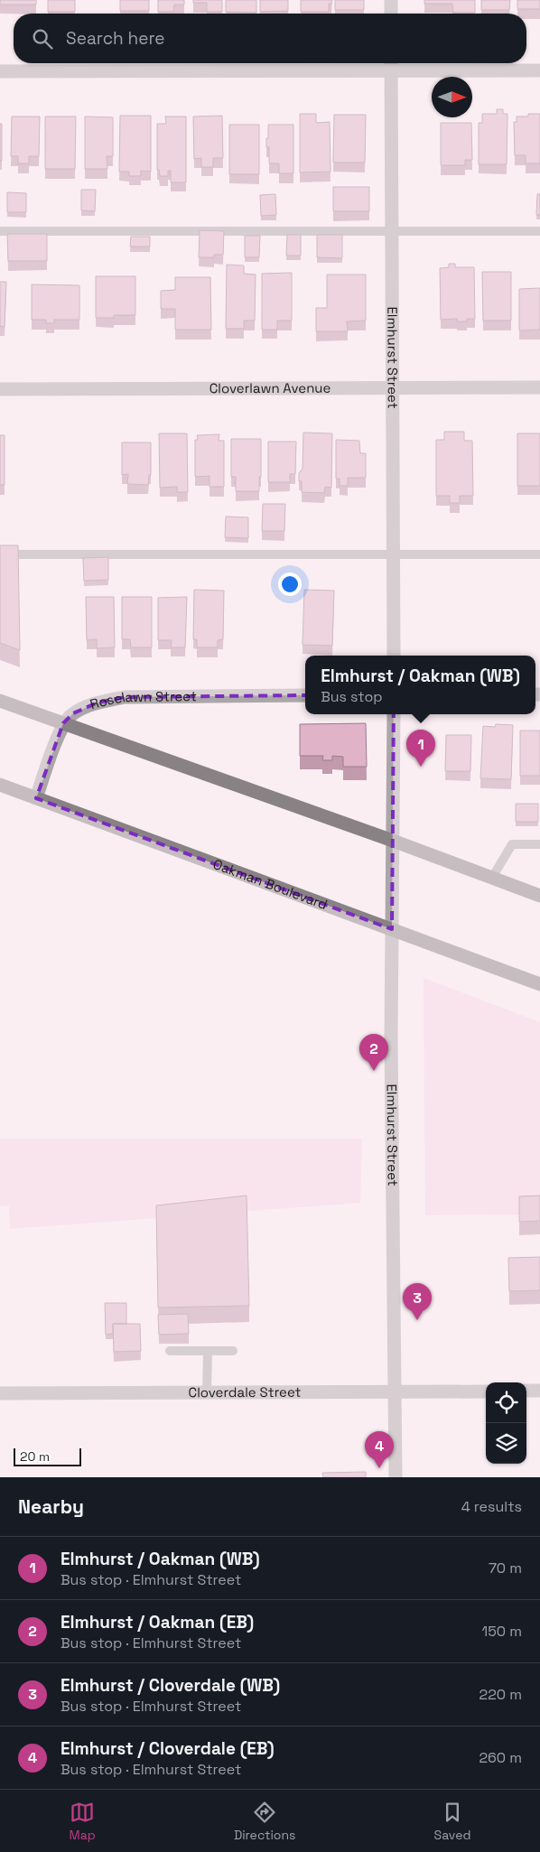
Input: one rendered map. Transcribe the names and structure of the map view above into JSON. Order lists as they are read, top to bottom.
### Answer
{
  "streets": {
    "street": [
      "Elmhurst Street",
      "Cloverlawn Avenue",
      "Roselawn Street",
      "Oakman Boulevard",
      "Cloverdale Street"
    ]
  },
  "crossings": [
    ["Elmhurst Street", "Cloverlawn Avenue"],
    ["Elmhurst Street", "Oakman Boulevard"],
    ["Elmhurst Street", "Cloverdale Street"]
  ],
  "scale_bar": "20 m",
  "north": "right",
  "page": {
    "search": "Search here",
    "popup": ["Elmhurst / Oakman (WB)", "Bus stop"],
    "pins": [
      "1",
      "2",
      "3",
      "4"
    ],
    "scale": "20 m",
    "heading": ["Nearby", "4 results"],
    "list": [
      {
        "mark": "1",
        "name": "Elmhurst / Oakman (WB)",
        "note": "Bus stop · Elmhurst Street",
        "value": "70 m"
      },
      {
        "mark": "2",
        "name": "Elmhurst / Oakman (EB)",
        "note": "Bus stop · Elmhurst Street",
        "value": "150 m"
      },
      {
        "mark": "3",
        "name": "Elmhurst / Cloverdale (WB)",
        "note": "Bus stop · Elmhurst Street",
        "value": "220 m"
      },
      {
        "mark": "4",
        "name": "Elmhurst / Cloverdale (EB)",
        "note": "Bus stop · Elmhurst Street",
        "value": "260 m"
      }
    ],
    "nav": ["Map", "Directions", "Saved"]
  }
}
